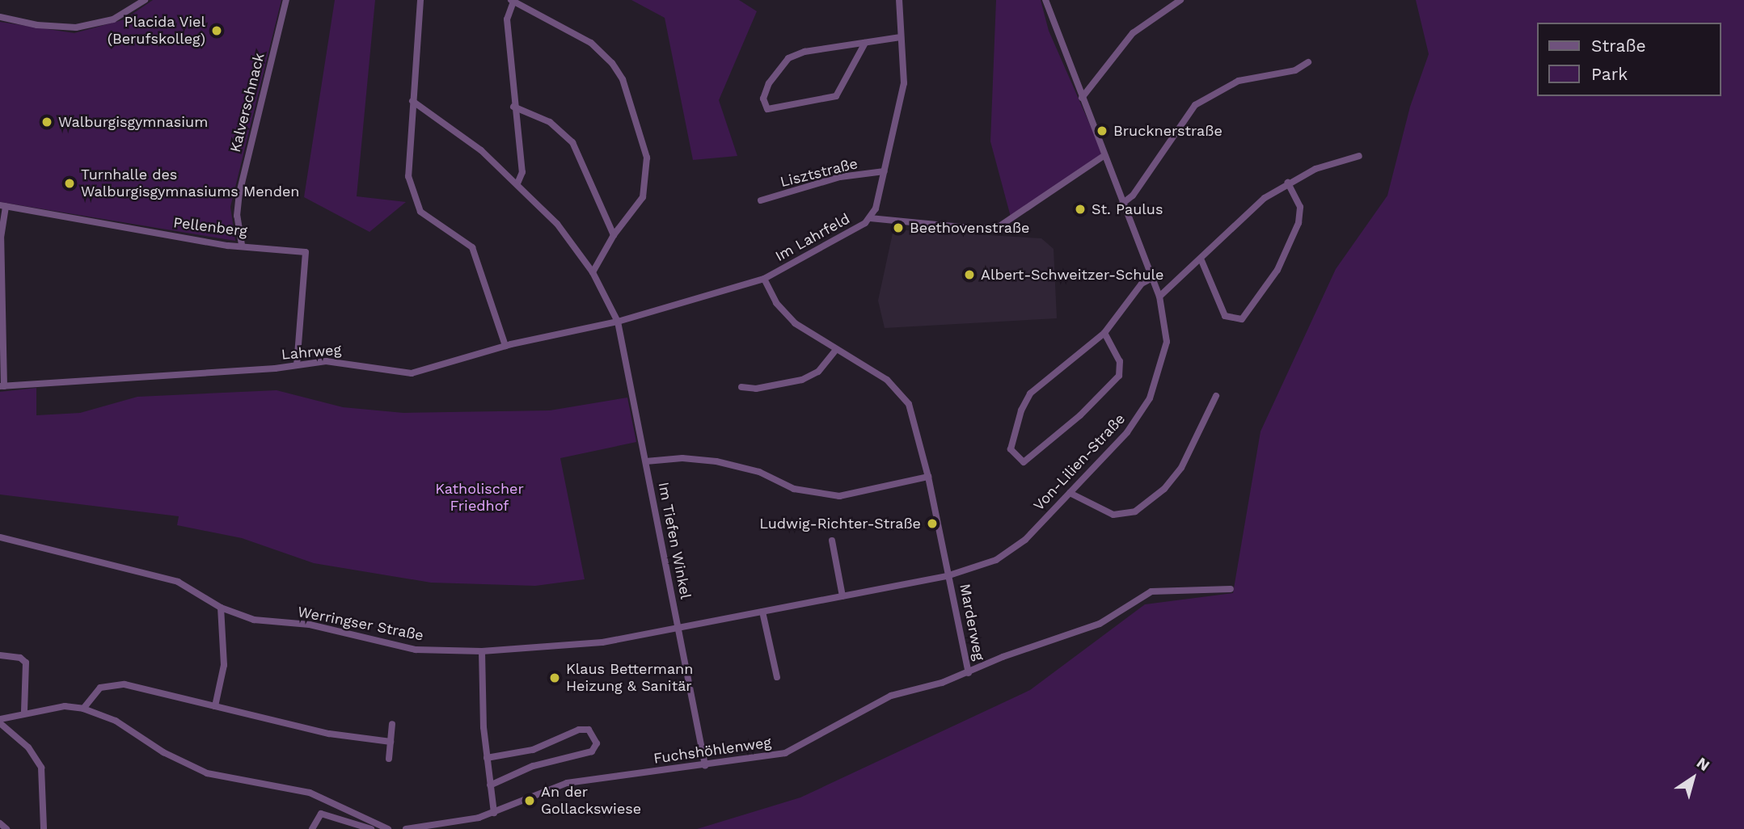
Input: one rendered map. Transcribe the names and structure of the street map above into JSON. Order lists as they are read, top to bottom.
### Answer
{
  "streets": {
    "street": [
      "Kalverschnack",
      "Lisztstraße",
      "Pellenberg",
      "Im Lahrfeld",
      "Lahrweg",
      "Von-Lilien-Straße",
      "Im Tiefen Winkel",
      "Marderweg",
      "Werringser Straße",
      "Fuchshöhlenweg"
    ]
  },
  "crossings": [
    ["Kalverschnack", "Pellenberg"],
    ["Lisztstraße", "Im Lahrfeld"],
    ["Pellenberg", "Lahrweg"],
    ["Im Lahrfeld", "Lahrweg"],
    ["Im Lahrfeld", "Im Tiefen Winkel"],
    ["Lahrweg", "Im Tiefen Winkel"],
    ["Von-Lilien-Straße", "Marderweg"],
    ["Von-Lilien-Straße", "Werringser Straße"],
    ["Im Tiefen Winkel", "Werringser Straße"],
    ["Im Tiefen Winkel", "Fuchshöhlenweg"],
    ["Marderweg", "Werringser Straße"],
    ["Marderweg", "Fuchshöhlenweg"]
  ],
  "parks": ["Katholischer Friedhof"],
  "places": [
    "Placida Viel (Berufskolleg)",
    "Walburgisgymnasium",
    "Brucknerstraße",
    "Turnhalle des Walburgisgymnasiums Menden",
    "St. Paulus",
    "Beethovenstraße",
    "Albert-Schweitzer-Schule",
    "Ludwig-Richter-Straße",
    "Klaus Bettermann Heizung & Sanitär",
    "An der Gollackswiese"
  ],
  "legend": ["Straße", "Park"],
  "north": "top right"
}
